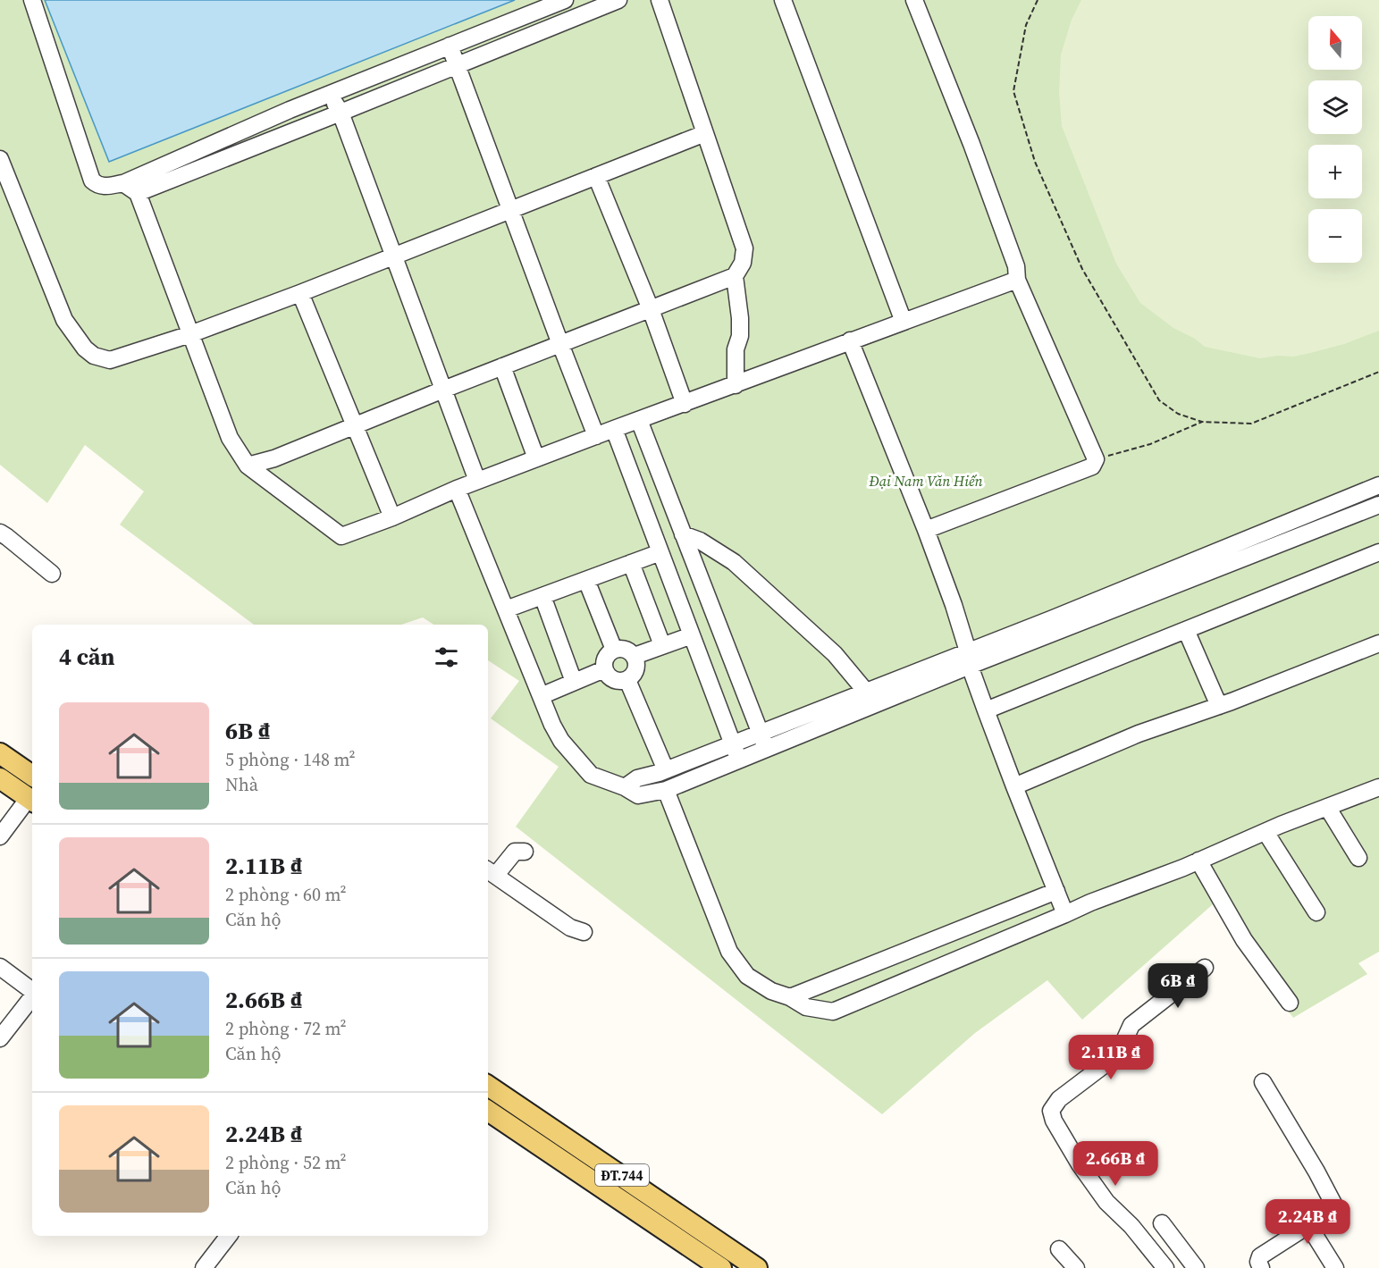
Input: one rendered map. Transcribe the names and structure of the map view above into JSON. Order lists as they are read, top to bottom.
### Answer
{
  "streets": {
    "main road": ["ĐT.744"]
  },
  "parks": ["Đại Nam Văn Hiến"],
  "north": "top",
  "page": {
    "map_buttons": ["+", "−"],
    "heading": "4 căn",
    "list": [
      {
        "name": "6B ₫",
        "note": "5 phòng · 148 m² · Nhà"
      },
      {
        "name": "2.11B ₫",
        "note": "2 phòng · 60 m² · Căn hộ"
      },
      {
        "name": "2.66B ₫",
        "note": "2 phòng · 72 m² · Căn hộ"
      },
      {
        "name": "2.24B ₫",
        "note": "2 phòng · 52 m² · Căn hộ"
      }
    ],
    "price": [
      "6B ₫",
      "2.11B ₫",
      "2.66B ₫",
      "2.24B ₫"
    ]
  }
}
